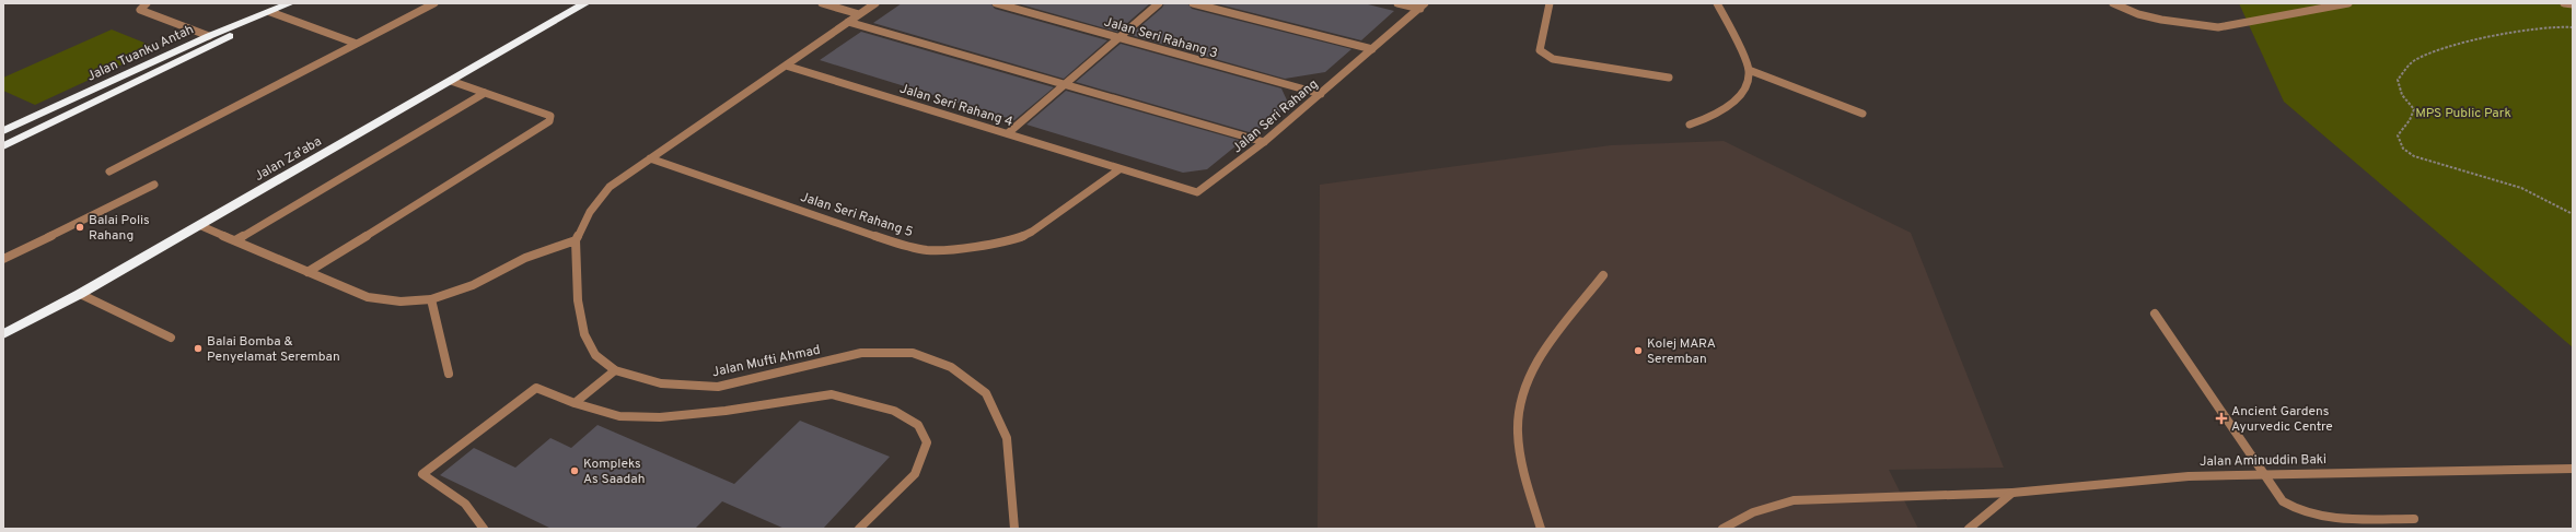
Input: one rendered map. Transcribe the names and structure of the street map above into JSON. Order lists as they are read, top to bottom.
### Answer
{
  "streets": {
    "highway": ["Jalan Tuanku Antah", "Jalan Za'aba"],
    "street": [
      "Jalan Seri Rahang 3",
      "Jalan Seri Rahang 4",
      "Jalan Seri Rahang",
      "Jalan Seri Rahang 5",
      "Jalan Mufti Ahmad",
      "Jalan Aminuddin Baki"
    ]
  },
  "crossings": [
    ["Jalan Seri Rahang 3", "Jalan Seri Rahang"],
    ["Jalan Seri Rahang 4", "Jalan Seri Rahang"],
    ["Jalan Seri Rahang 4", "Jalan Seri Rahang 5"],
    ["Jalan Seri Rahang 4", "Jalan Mufti Ahmad"],
    ["Jalan Seri Rahang", "Jalan Seri Rahang 5"],
    ["Jalan Seri Rahang 5", "Jalan Mufti Ahmad"]
  ],
  "parks": ["MPS Public Park"],
  "places": {
    "other": [
      "Balai Polis Rahang",
      "Balai Bomba & Penyelamat Seremban",
      "Kolej MARA Seremban",
      "Kompleks As Saadah"
    ],
    "health": ["Ancient Gardens Ayurvedic Centre"]
  }
}
